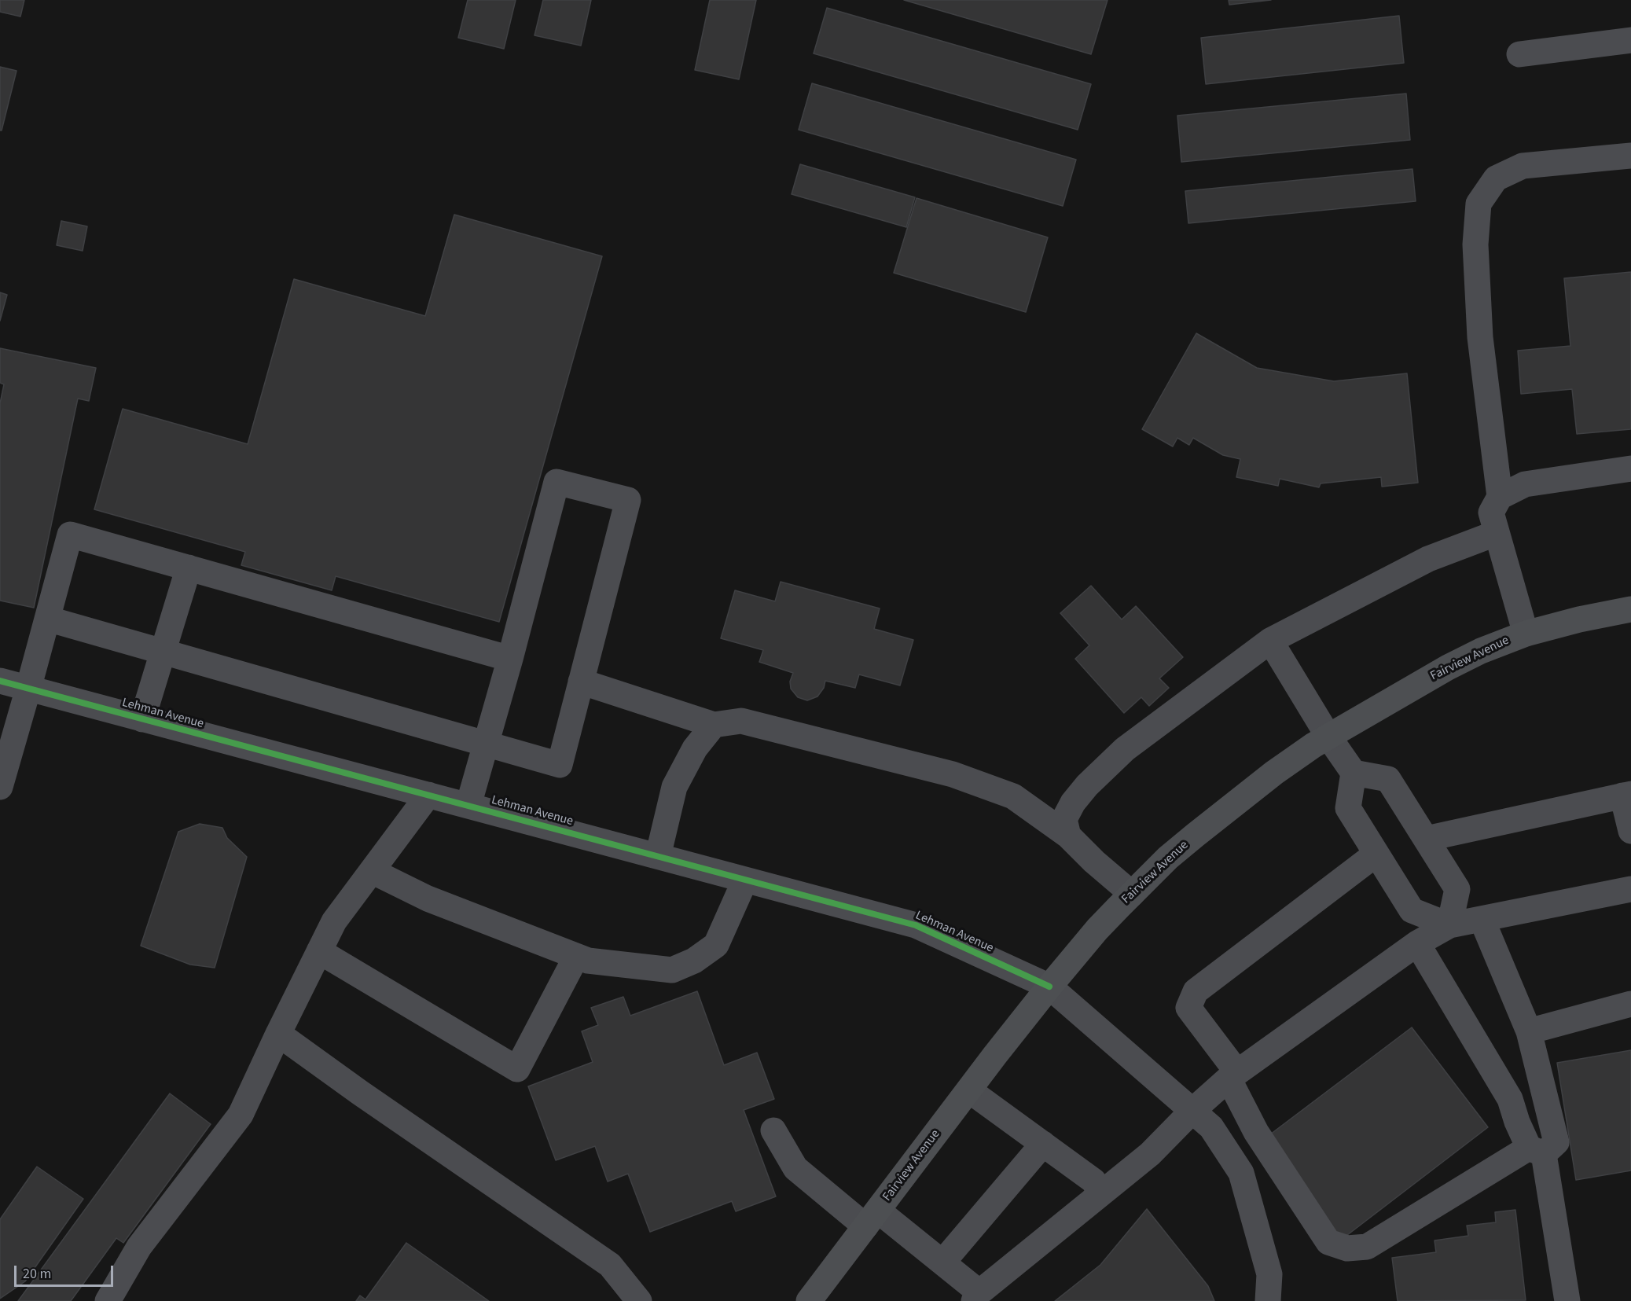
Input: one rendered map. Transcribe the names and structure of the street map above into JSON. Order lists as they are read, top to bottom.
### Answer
{
  "streets": {
    "main road": ["Fairview Avenue"],
    "street": ["Lehman Avenue"]
  },
  "crossings": [
    ["Fairview Avenue", "Lehman Avenue"]
  ],
  "scale_bar": "20 m"
}
